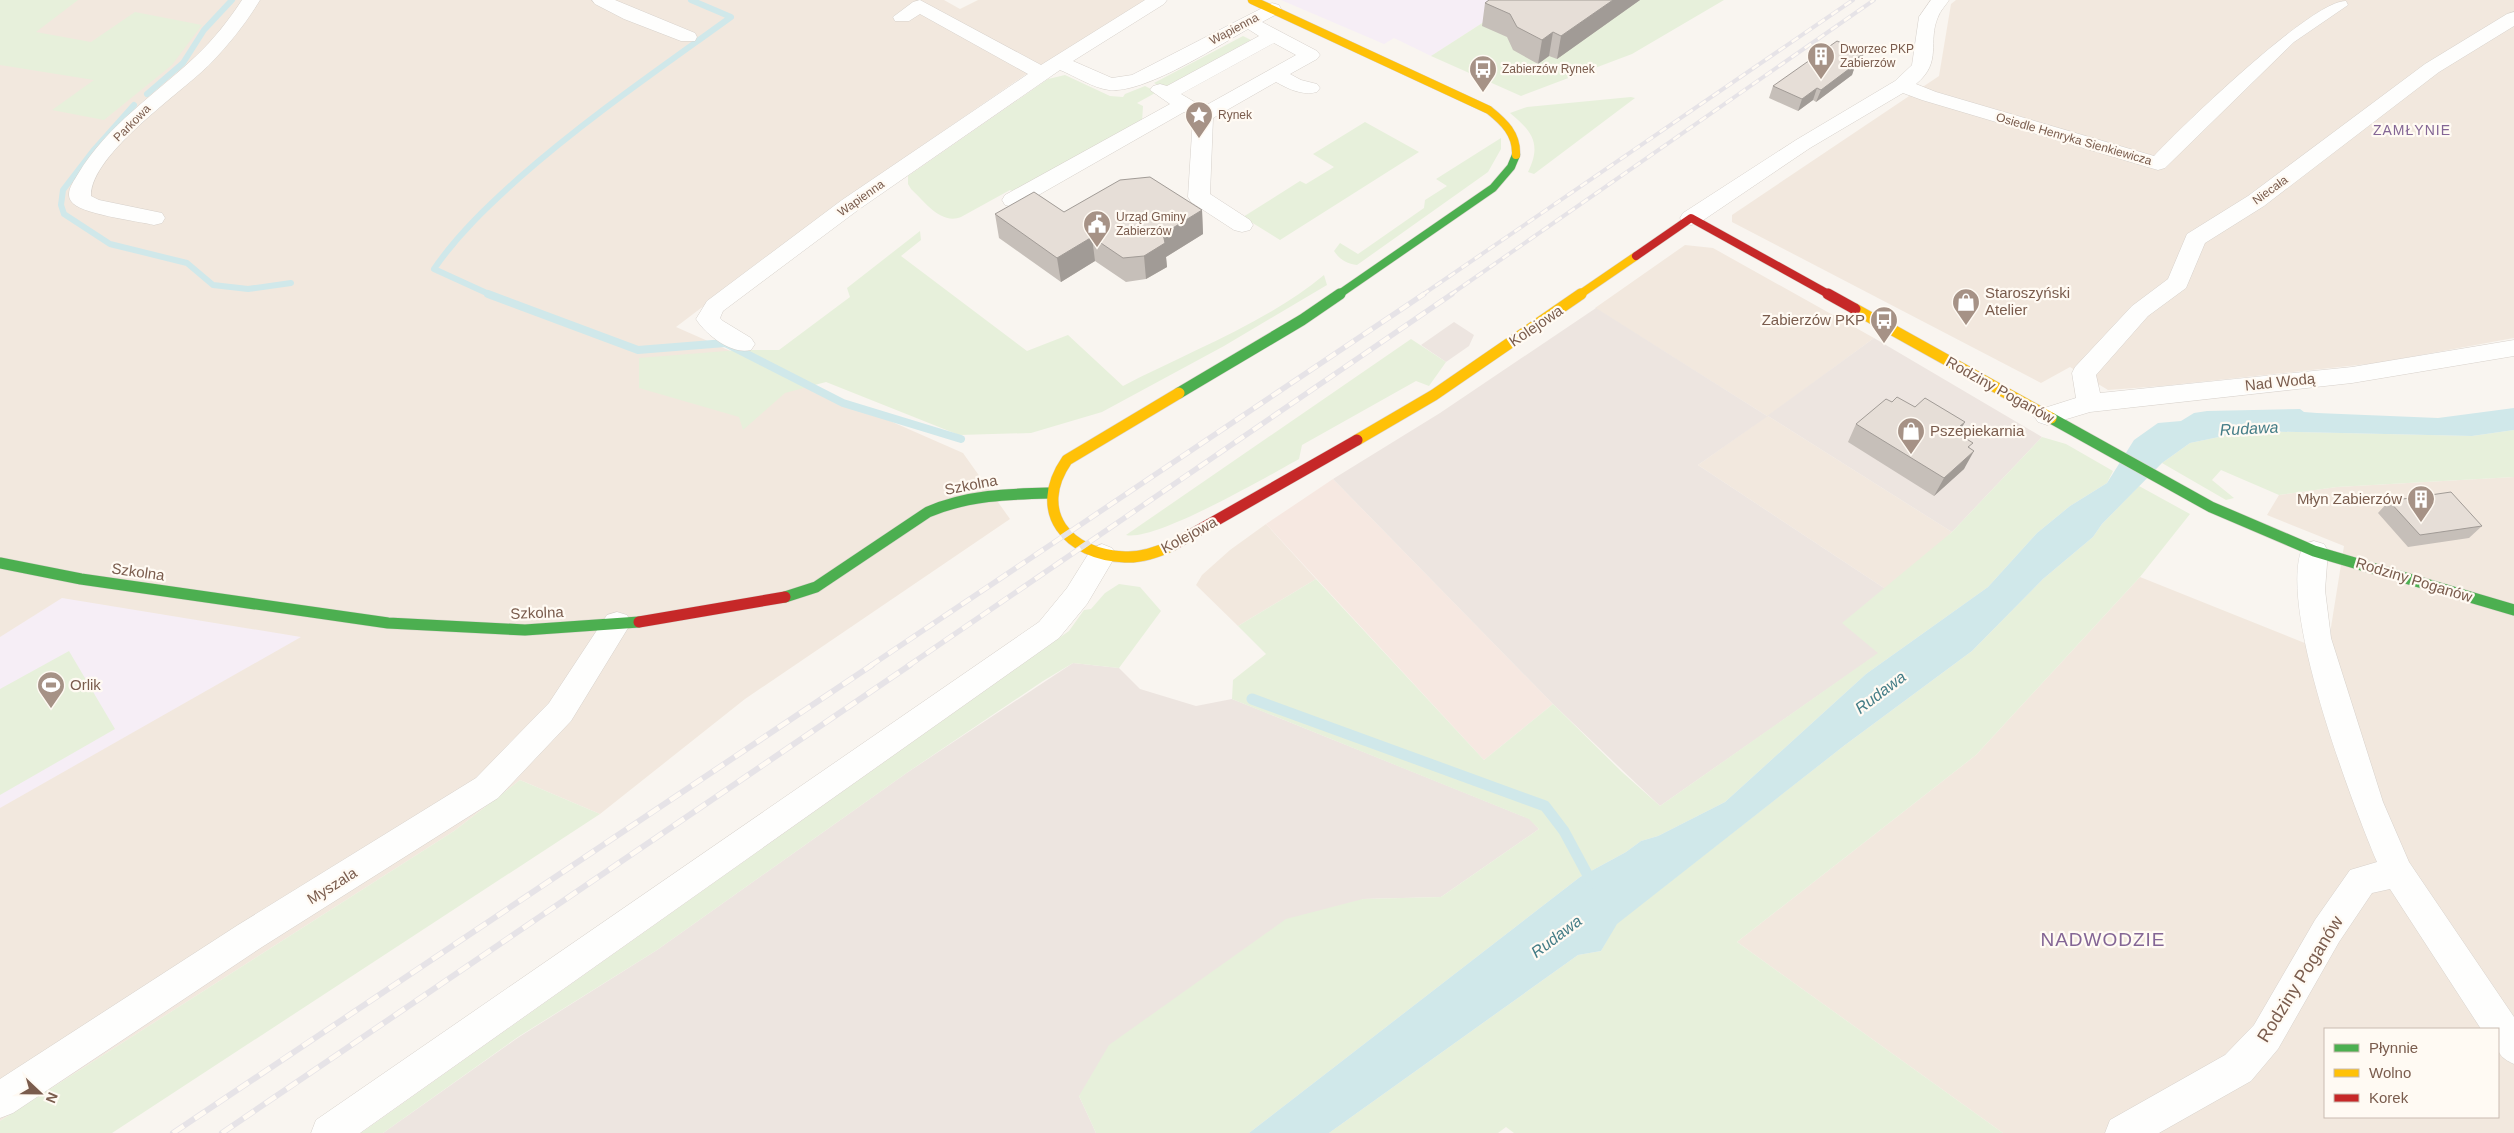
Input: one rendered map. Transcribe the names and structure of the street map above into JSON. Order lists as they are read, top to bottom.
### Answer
{
  "streets": {
    "street": [
      "Wapienna",
      "Parkowa",
      "Osiedle Henryka Sienkiewicza",
      "Niecała",
      "Kolejowa",
      "Nad Wodą",
      "Rodziny Poganów",
      "Szkolna",
      "Myszala"
    ]
  },
  "crossings": [
    ["Osiedle Henryka Sienkiewicza", "Kolejowa"],
    ["Niecała", "Nad Wodą"],
    ["Kolejowa", "Rodziny Poganów"],
    ["Kolejowa", "Szkolna"],
    ["Nad Wodą", "Rodziny Poganów"],
    ["Szkolna", "Myszala"]
  ],
  "districts": ["ZAMŁYNIE", "NADWODZIE"],
  "water": ["Rudawa"],
  "places": {
    "building": ["Dworzec PKP Zabierzów", "Młyn Zabierzów"],
    "bus stop": ["Zabierzów Rynek", "Zabierzów PKP"],
    "place": ["Rynek"],
    "public building": ["Urząd Gminy Zabierzów"],
    "shop": ["Staroszyński Atelier", "Pszepiekarnia"],
    "sports": ["Orlik"]
  },
  "legend": ["Płynnie", "Wolno", "Korek"],
  "north": "right"
}
